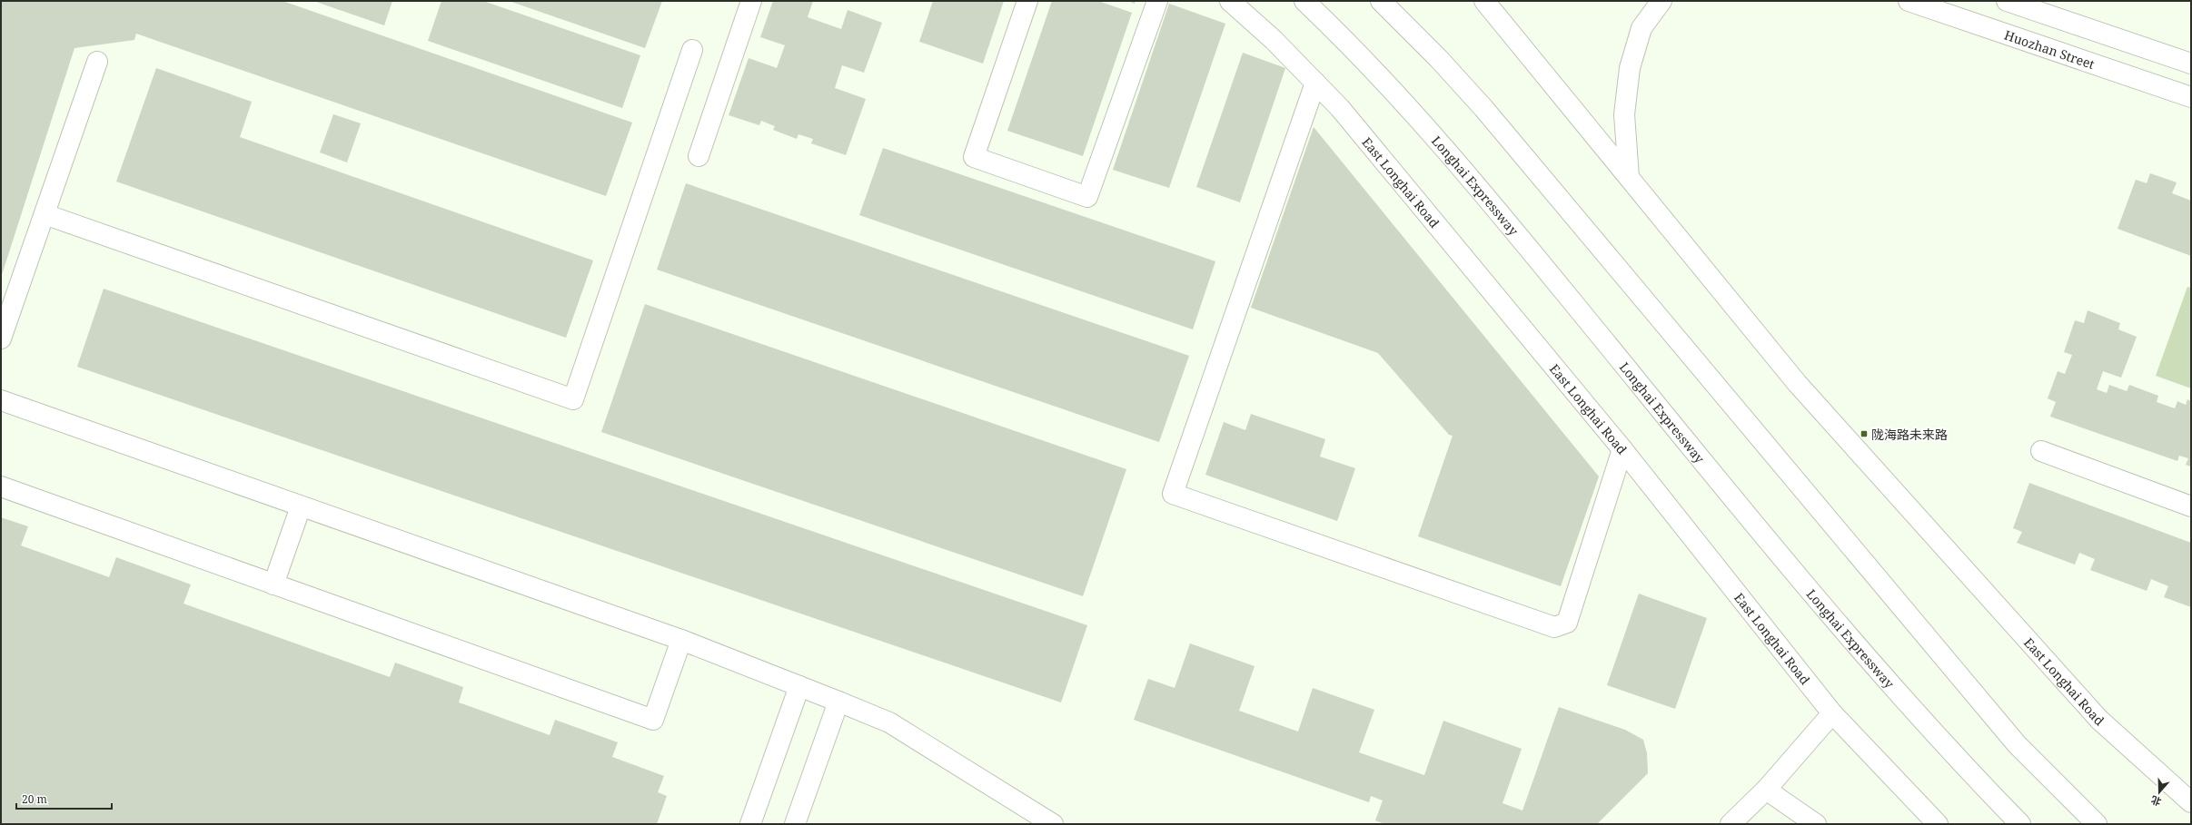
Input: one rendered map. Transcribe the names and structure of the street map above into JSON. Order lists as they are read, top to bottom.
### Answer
{
  "streets": {
    "main road": ["Huozhan Street", "East Longhai Road", "Longhai Expressway"]
  },
  "places": {
    "transit": ["陇海路未来路"]
  },
  "scale_bar": "20 m",
  "north": "bottom"
}
